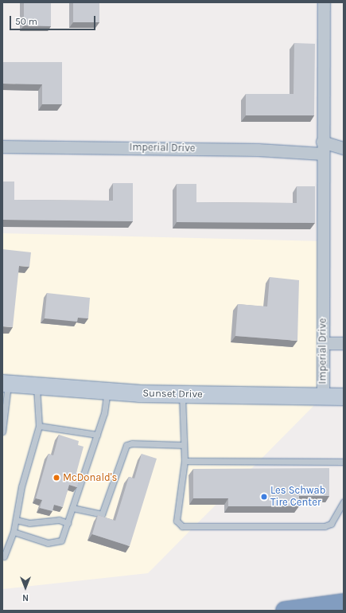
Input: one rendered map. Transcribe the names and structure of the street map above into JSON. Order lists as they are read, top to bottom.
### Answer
{
  "streets": {
    "street": ["Imperial Drive", "Sunset Drive"]
  },
  "crossings": [
    ["Imperial Drive", "Sunset Drive"]
  ],
  "places": ["McDonald's", "Les Schwab Tire Center"],
  "scale_bar": "50 m",
  "north": "bottom"
}
